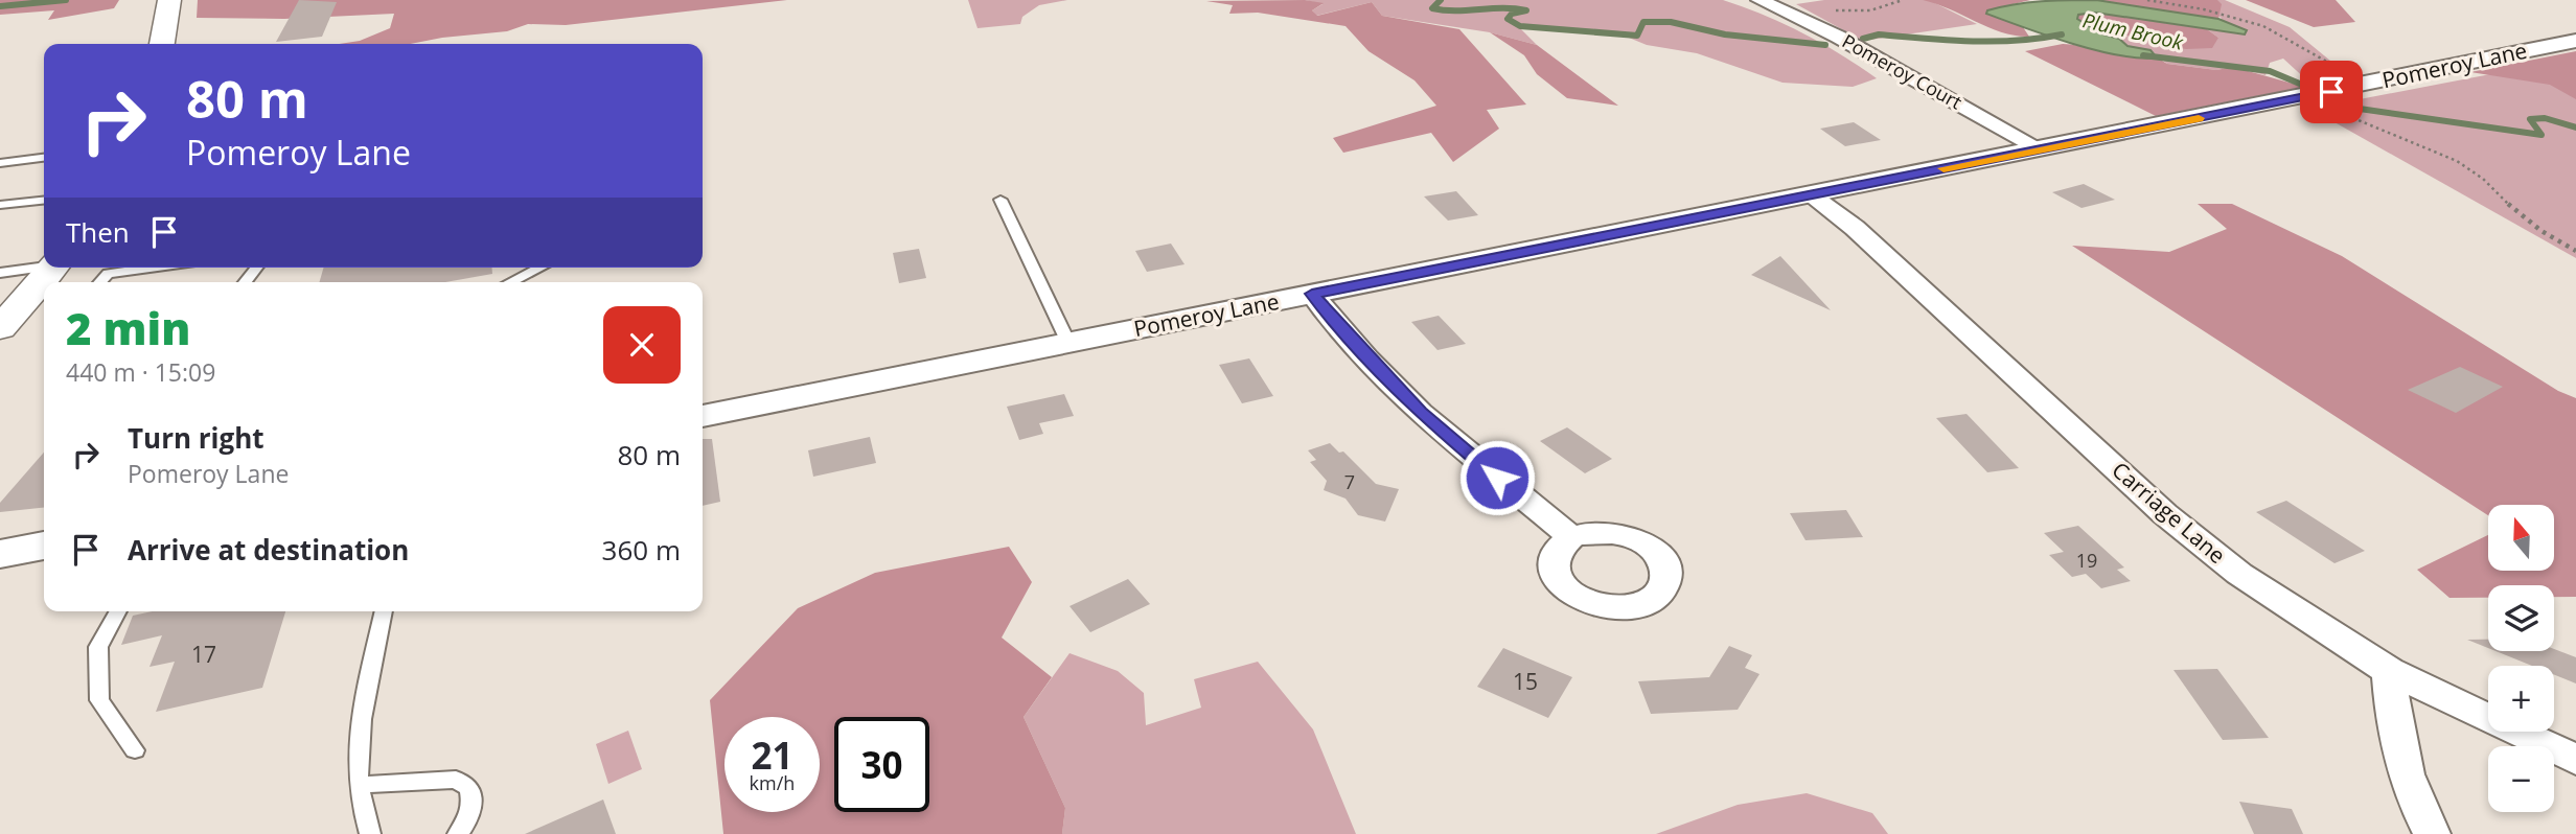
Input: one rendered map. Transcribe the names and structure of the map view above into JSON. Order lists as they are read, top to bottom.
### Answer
{
  "streets": {
    "street": ["Pomeroy Lane", "Pomeroy Court", "Carriage Lane"]
  },
  "crossings": [
    ["Pomeroy Lane", "Pomeroy Court"],
    ["Pomeroy Lane", "Carriage Lane"]
  ],
  "water": ["Plum Brook"],
  "house_numbers": [
    "7",
    "19",
    "17",
    "15"
  ],
  "north": "top",
  "page": {
    "turn": ["80 m", "Pomeroy Lane"],
    "then": "Then",
    "heading": ["2 min", "440 m · 15:09"],
    "list": [
      {
        "name": "Turn right",
        "note": "Pomeroy Lane",
        "value": "80 m"
      },
      {
        "name": "Arrive at destination",
        "value": "360 m"
      }
    ],
    "map_buttons": ["+", "−"],
    "speed": "21 km/h",
    "limit": "30"
  }
}
